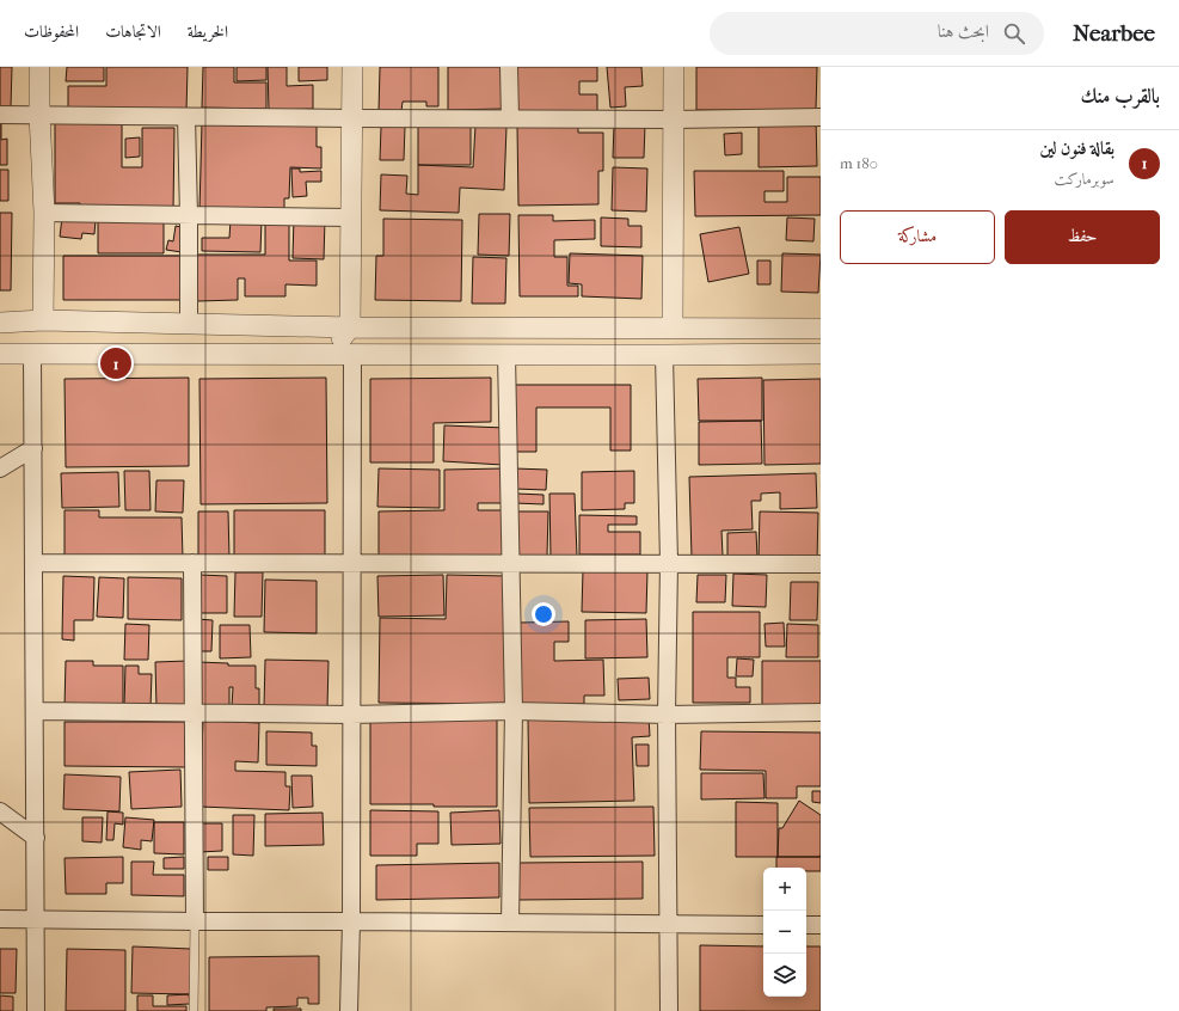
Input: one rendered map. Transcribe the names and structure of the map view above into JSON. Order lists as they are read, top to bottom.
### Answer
{
  "page": {
    "header": "Nearbee",
    "search": "ابحث هنا",
    "nav": ["الخريطة", "الاتجاهات", "المحفوظات"],
    "heading": "بالقرب منك",
    "list": [
      {
        "mark": "1",
        "name": "بقالة فنون لين",
        "note": "سوبرماركت",
        "value": "180 m"
      }
    ],
    "buttons": ["حفظ", "مشاركة"],
    "pins": "1",
    "map_buttons": ["+", "−"]
  }
}
